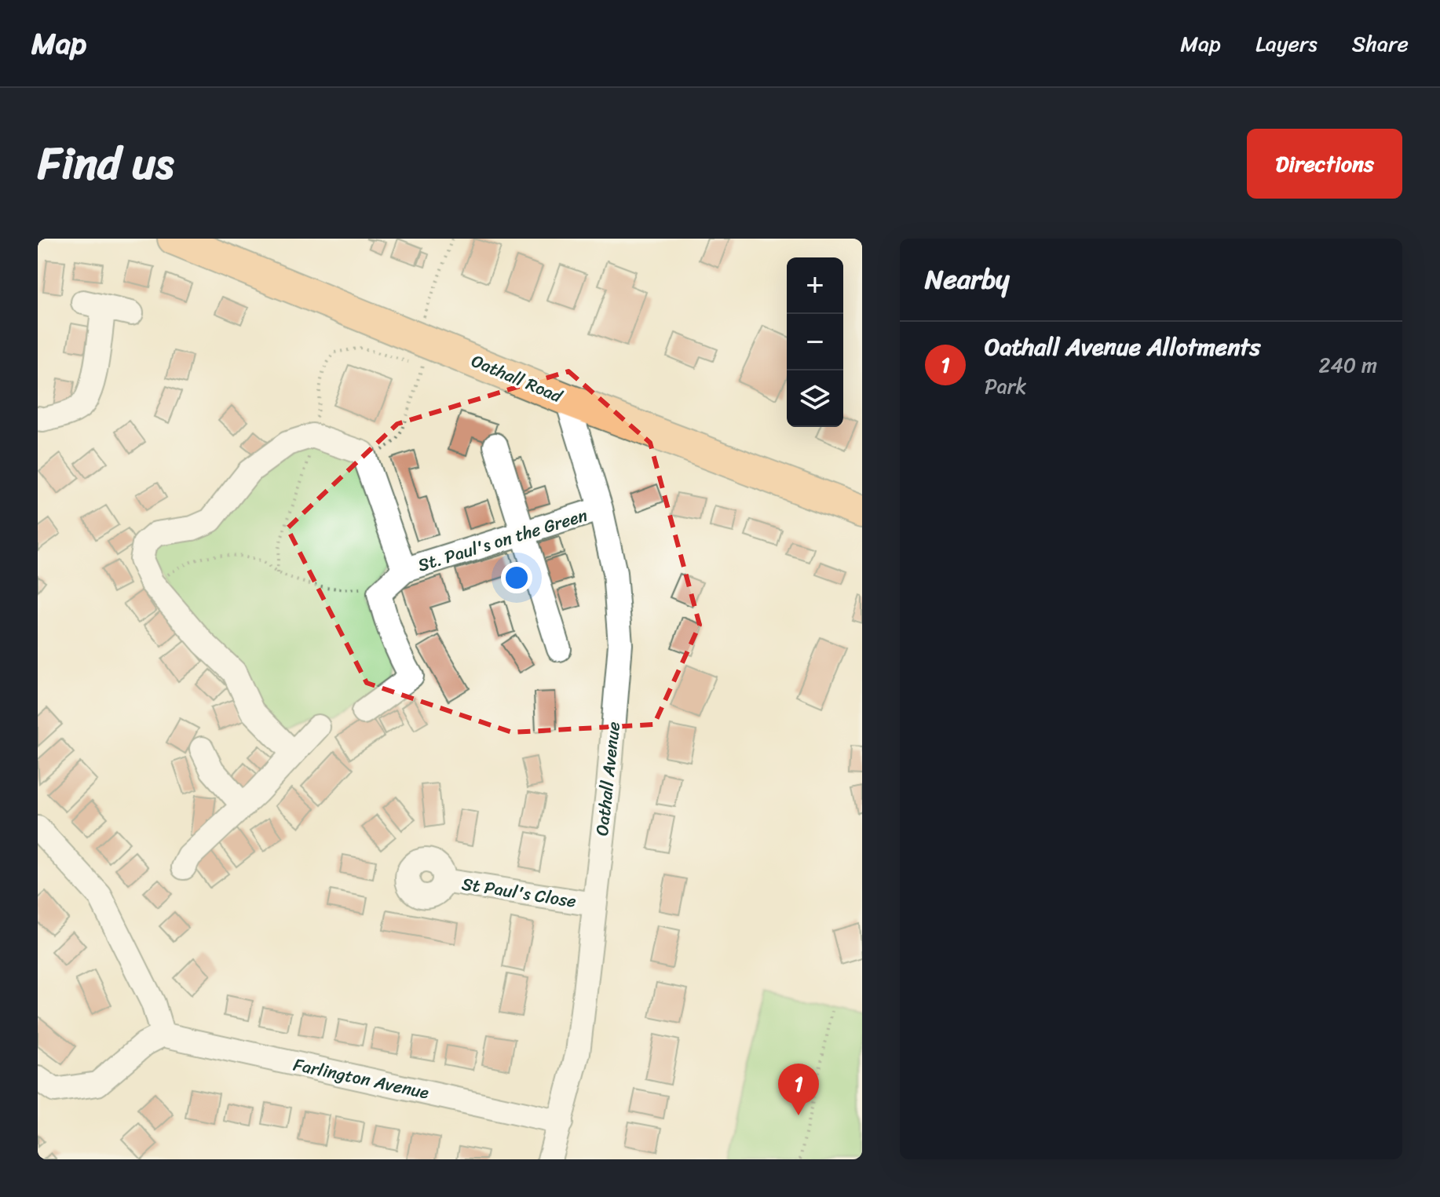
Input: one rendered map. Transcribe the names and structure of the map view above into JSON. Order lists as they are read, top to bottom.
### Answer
{
  "streets": {
    "main road": ["Oathall Road"],
    "street": [
      "St. Paul's on the Green",
      "Oathall Avenue",
      "St Paul's Close",
      "Farlington Avenue"
    ]
  },
  "crossings": [
    ["Oathall Road", "Oathall Avenue"],
    ["St. Paul's on the Green", "Oathall Avenue"],
    ["Oathall Avenue", "St Paul's Close"],
    ["Oathall Avenue", "Farlington Avenue"]
  ],
  "page": {
    "header": "Map",
    "nav": ["Map", "Layers", "Share"],
    "title": "Find us",
    "buttons": "Directions",
    "heading": "Nearby",
    "map_buttons": ["+", "−"],
    "list": [
      {
        "mark": "1",
        "name": "Oathall Avenue Allotments",
        "note": "Park",
        "value": "240 m"
      }
    ],
    "pins": "1"
  }
}
